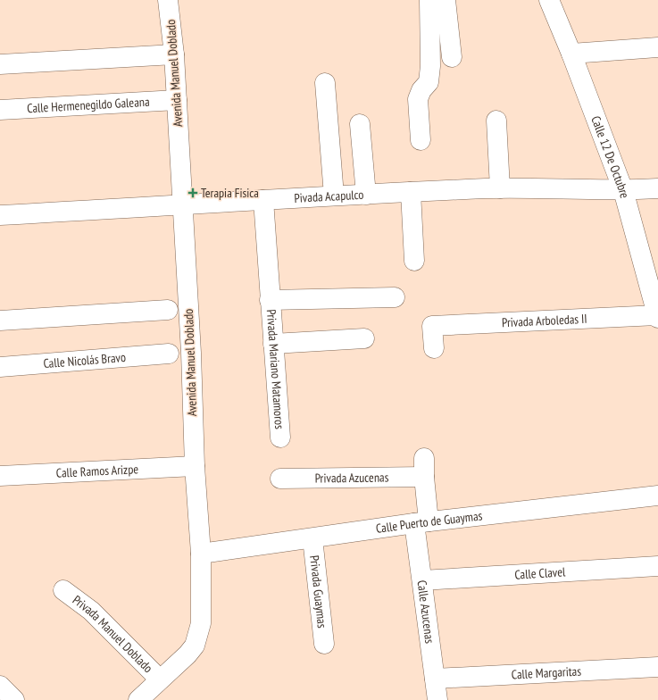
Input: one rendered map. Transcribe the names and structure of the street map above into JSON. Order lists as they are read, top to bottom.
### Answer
{
  "streets": {
    "street": [
      "Avenida Manuel Doblado",
      "Calle Hermenegildo Galeana",
      "Calle 12 De Octubre",
      "Pivada Acapulco",
      "Privada Arboledas II",
      "Calle Nicolás Bravo",
      "Privada Mariano Matamoros",
      "Calle Ramos Arizpe",
      "Privada Azucenas",
      "Calle Puerto de Guaymas",
      "Calle Clavel",
      "Privada Guaymas",
      "Calle Azucenas",
      "Privada Manuel Doblado",
      "Calle Margaritas"
    ]
  },
  "crossings": [
    ["Avenida Manuel Doblado", "Calle Hermenegildo Galeana"],
    ["Avenida Manuel Doblado", "Pivada Acapulco"],
    ["Avenida Manuel Doblado", "Calle Ramos Arizpe"],
    ["Avenida Manuel Doblado", "Calle Puerto de Guaymas"],
    ["Avenida Manuel Doblado", "Privada Manuel Doblado"],
    ["Calle 12 De Octubre", "Pivada Acapulco"],
    ["Calle 12 De Octubre", "Privada Arboledas II"],
    ["Pivada Acapulco", "Privada Mariano Matamoros"],
    ["Privada Azucenas", "Calle Azucenas"],
    ["Calle Puerto de Guaymas", "Privada Guaymas"],
    ["Calle Puerto de Guaymas", "Calle Azucenas"],
    ["Calle Clavel", "Calle Azucenas"],
    ["Calle Azucenas", "Calle Margaritas"]
  ],
  "places": {
    "health": ["Terapia Fisica"]
  }
}
